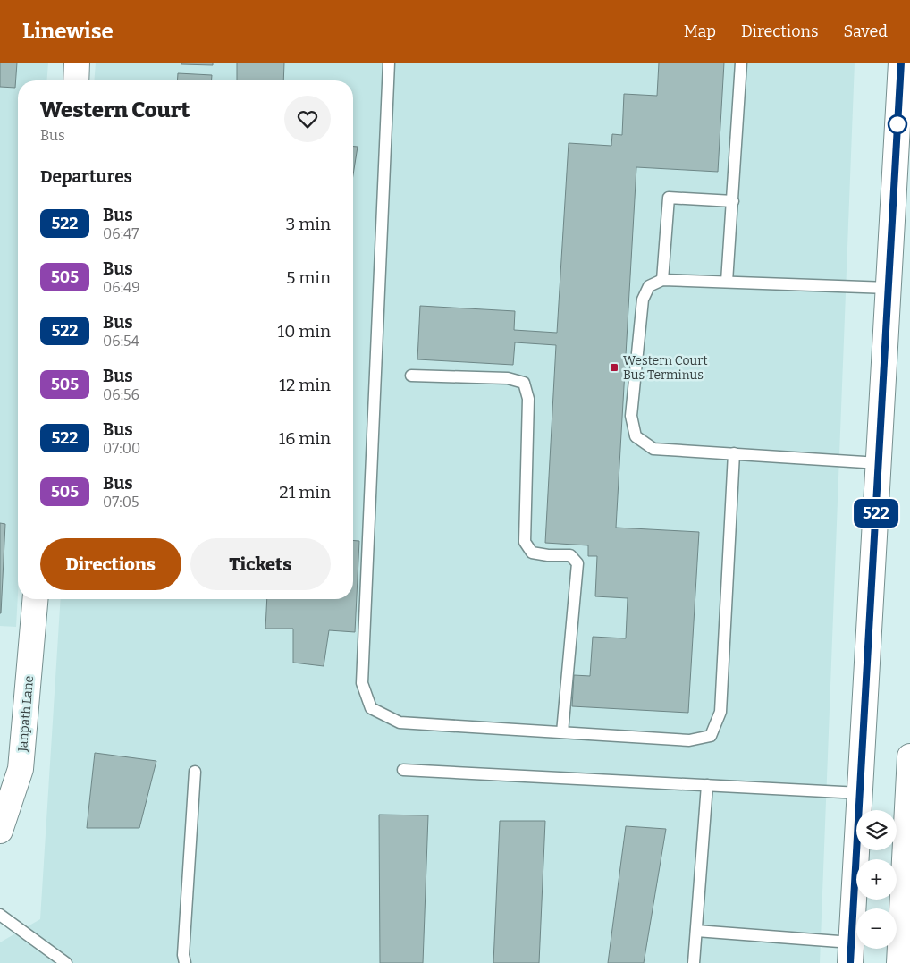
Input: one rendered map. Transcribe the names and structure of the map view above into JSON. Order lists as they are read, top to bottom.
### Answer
{
  "streets": {
    "main road": ["Janpath Lane"]
  },
  "places": {
    "transit": ["Western Court Bus Terminus"]
  },
  "lines": ["bus line 522"],
  "page": {
    "header": "Linewise",
    "nav": ["Map", "Directions", "Saved"],
    "on_map": "522",
    "heading": [
      ["Western Court", "Bus"],
      "Departures"
    ],
    "list": [
      {
        "mark": "522",
        "name": "Bus",
        "note": "06:47",
        "value": "3 min"
      },
      {
        "mark": "505",
        "name": "Bus",
        "note": "06:49",
        "value": "5 min"
      },
      {
        "mark": "522",
        "name": "Bus",
        "note": "06:54",
        "value": "10 min"
      },
      {
        "mark": "505",
        "name": "Bus",
        "note": "06:56",
        "value": "12 min"
      },
      {
        "mark": "522",
        "name": "Bus",
        "note": "07:00",
        "value": "16 min"
      },
      {
        "mark": "505",
        "name": "Bus",
        "note": "07:05",
        "value": "21 min"
      }
    ],
    "buttons": ["Directions", "Tickets"],
    "map_buttons": ["+", "−"]
  }
}
